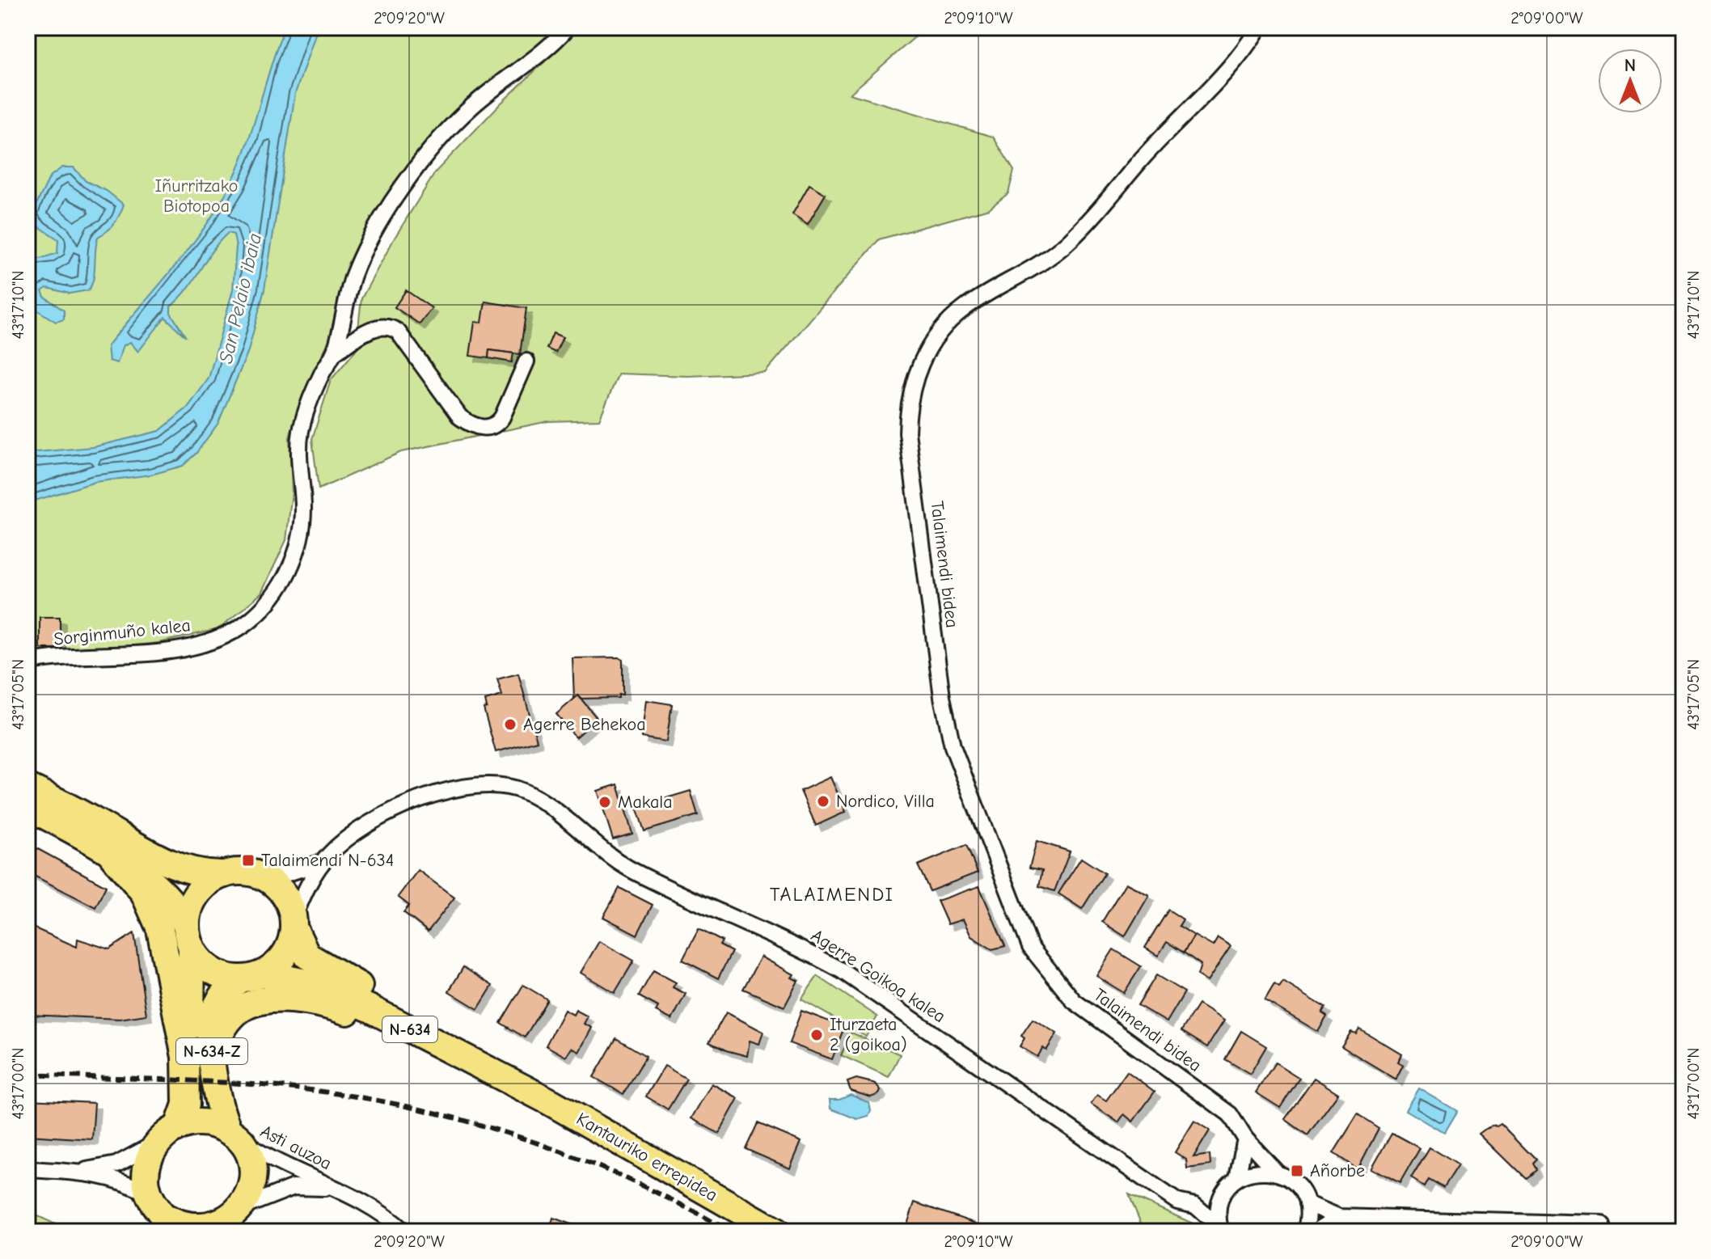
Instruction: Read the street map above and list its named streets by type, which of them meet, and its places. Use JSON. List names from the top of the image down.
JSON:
{
  "streets": {
    "highway": ["N-634", "N-634-Z", "Kantauriko errepidea"],
    "street": [
      "Talaimendi bidea",
      "Sorginmuño kalea",
      "Agerre Goikoa kalea",
      "Asti auzoa"
    ]
  },
  "crossings": [
    ["N-634", "N-634-Z"],
    ["N-634", "Kantauriko errepidea"],
    ["N-634-Z", "Asti auzoa"]
  ],
  "districts": ["TALAIMENDI"],
  "water": ["San Pelaio ibaia"],
  "parks": ["Iñurritzako Biotopoa"],
  "places": {
    "other": [
      "Agerre Behekoa",
      "Nordico, Villa",
      "Makala",
      "Iturzaeta 2 (goikoa)"
    ],
    "transit": ["Talaimendi N-634", "Añorbe"]
  },
  "north": "top",
  "coordinates": [
    "2°09'20\"W",
    "2°09'10\"W",
    "2°09'00\"W",
    "43°17'10\"N",
    "43°17'05\"N",
    "43°17'00\"N"
  ]
}
